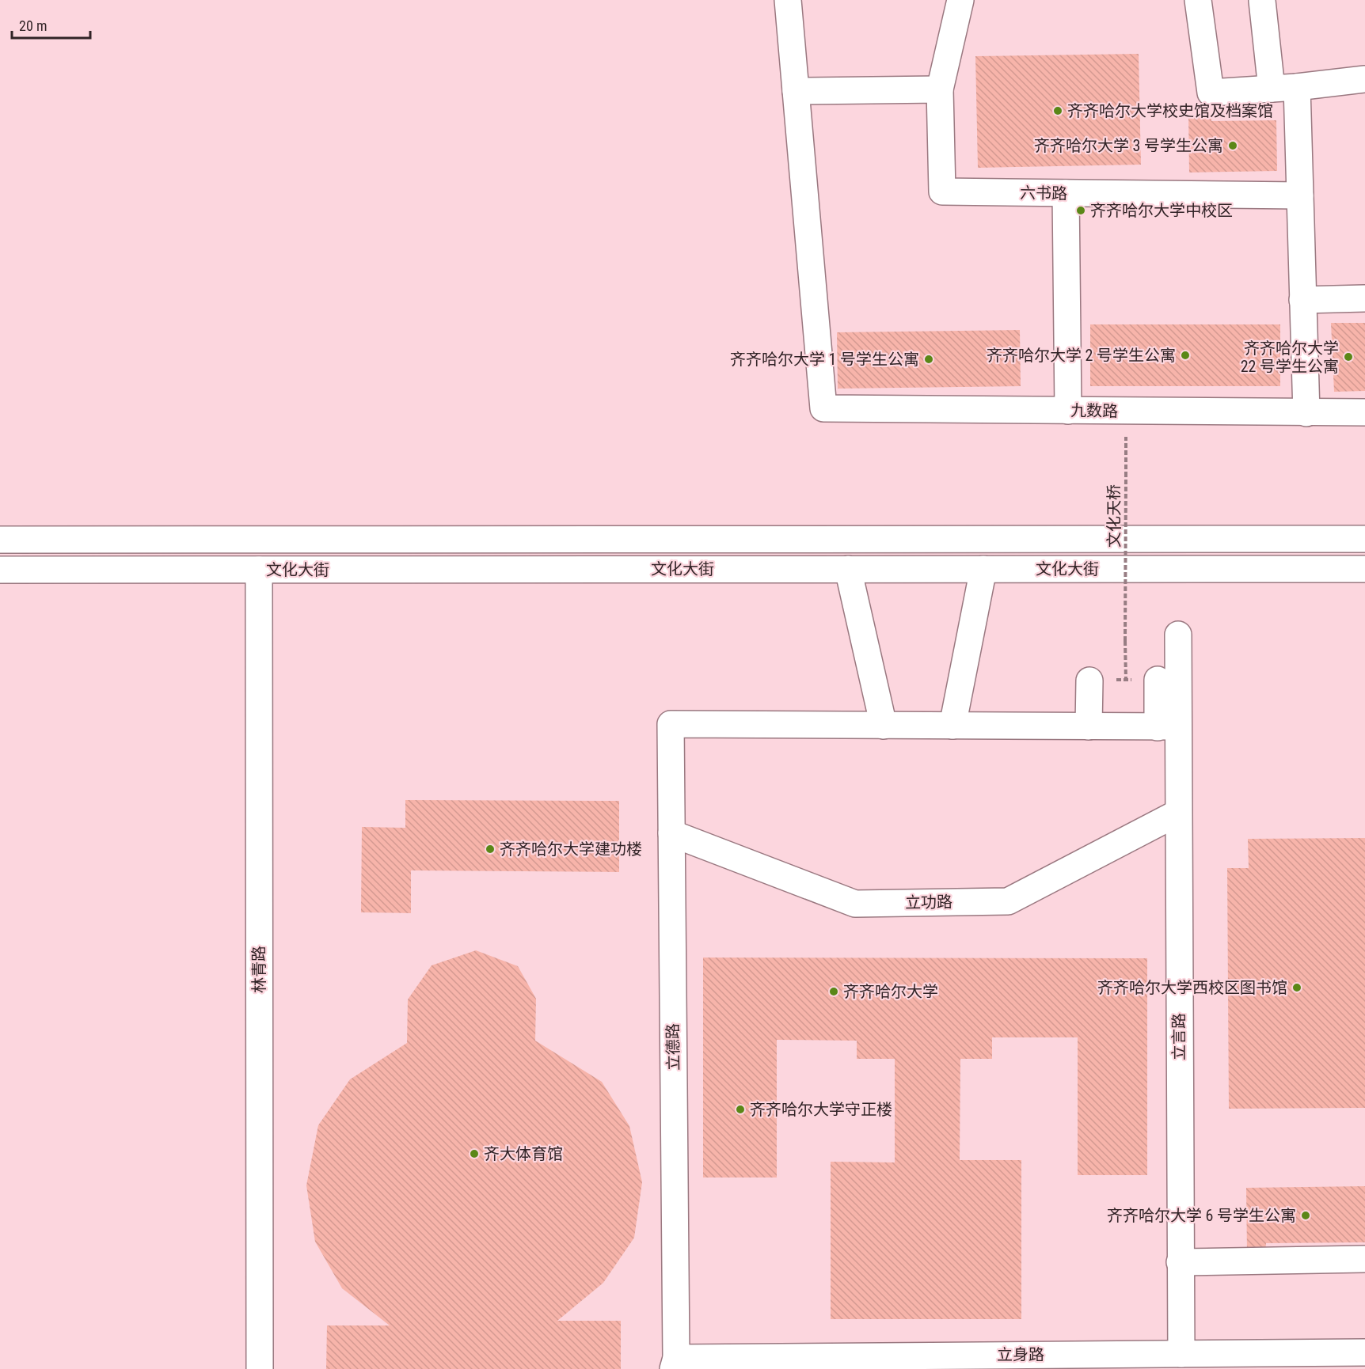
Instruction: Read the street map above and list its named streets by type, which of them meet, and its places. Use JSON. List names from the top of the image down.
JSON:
{
  "streets": {
    "street": [
      "六书路",
      "九数路",
      "文化大街",
      "立功路",
      "林青路",
      "立言路",
      "立德路",
      "立身路"
    ],
    "path": ["文化天桥"]
  },
  "crossings": [
    ["文化大街", "林青路"],
    ["立功路", "立言路"],
    ["立功路", "立德路"],
    ["立言路", "立身路"],
    ["立德路", "立身路"]
  ],
  "places": [
    "齐齐哈尔大学校史馆及档案馆",
    "齐齐哈尔大学 3 号学生公寓",
    "齐齐哈尔大学中校区",
    "齐齐哈尔大学 2 号学生公寓",
    "齐齐哈尔大学 22 号学生公寓",
    "齐齐哈尔大学 1 号学生公寓",
    "齐齐哈尔大学建功楼",
    "齐齐哈尔大学西校区图书馆",
    "齐齐哈尔大学",
    "齐齐哈尔大学守正楼",
    "齐大体育馆",
    "齐齐哈尔大学 6 号学生公寓"
  ],
  "scale_bar": "20 m"
}
